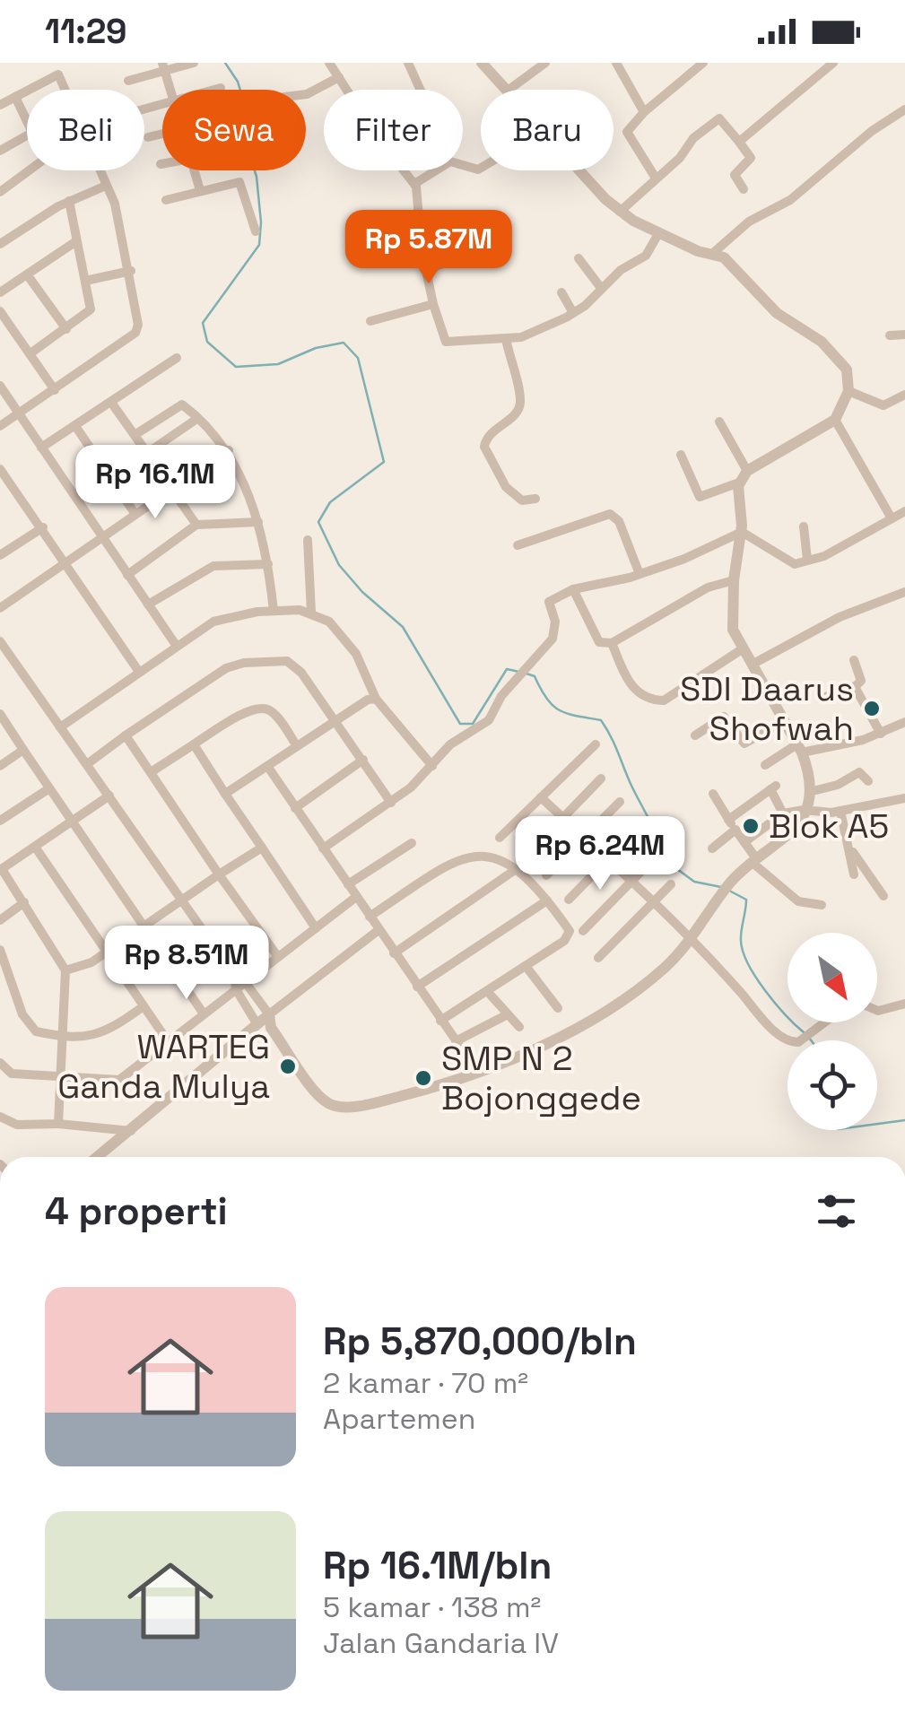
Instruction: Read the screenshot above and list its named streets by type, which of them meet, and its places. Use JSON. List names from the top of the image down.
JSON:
{
  "places": [
    "SDI Daarus Shofwah",
    "Blok A5",
    "WARTEG Ganda Mulya",
    "SMP N 2 Bojonggede"
  ],
  "north": "bottom right",
  "page": {
    "status": "11:29",
    "chip": [
      "Beli",
      "Sewa",
      "Filter",
      "Baru"
    ],
    "price": [
      "Rp 5.87M",
      "Rp 16.1M",
      "Rp 6.24M",
      "Rp 8.51M"
    ],
    "heading": "4 properti",
    "list": [
      {
        "name": "Rp 5,870,000/bln",
        "note": "2 kamar · 70 m² · Apartemen"
      },
      {
        "name": "Rp 16.1M/bln",
        "note": "5 kamar · 138 m² · Jalan Gandaria IV"
      }
    ]
  }
}
